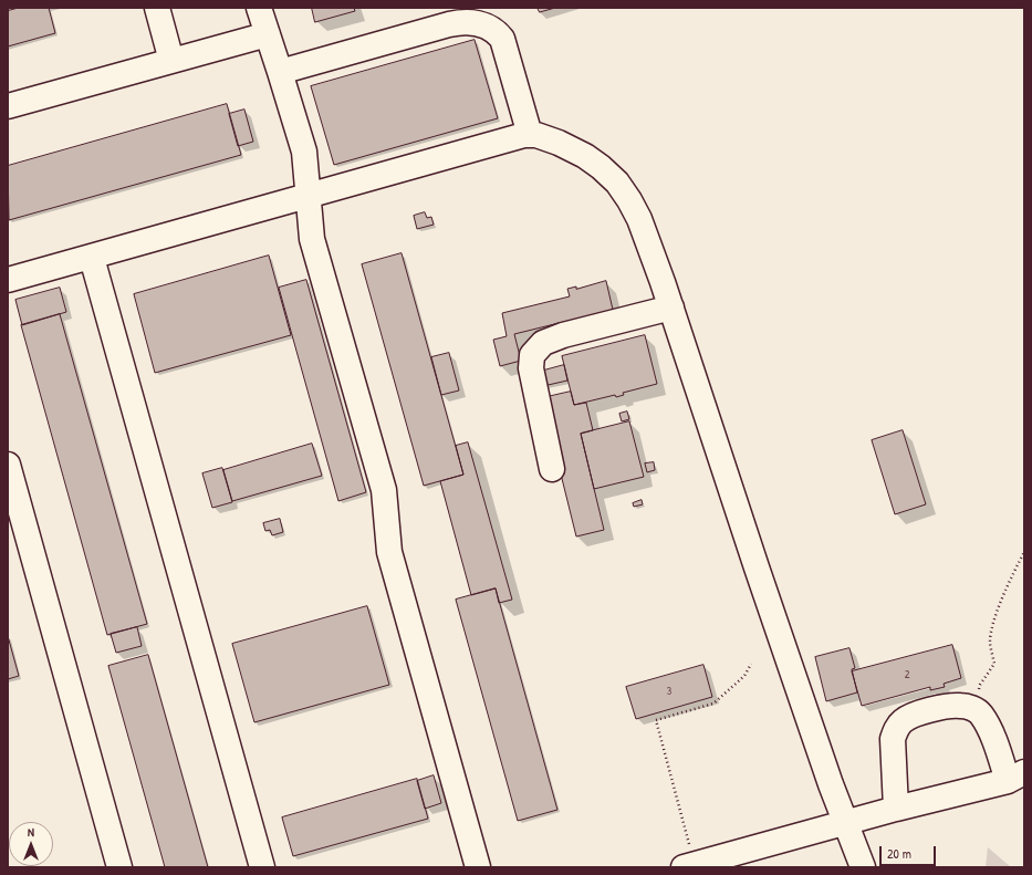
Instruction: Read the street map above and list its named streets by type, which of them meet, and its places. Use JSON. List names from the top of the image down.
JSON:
{
  "house_numbers": ["2", "3"],
  "scale_bar": "20 m",
  "north": "top"
}
